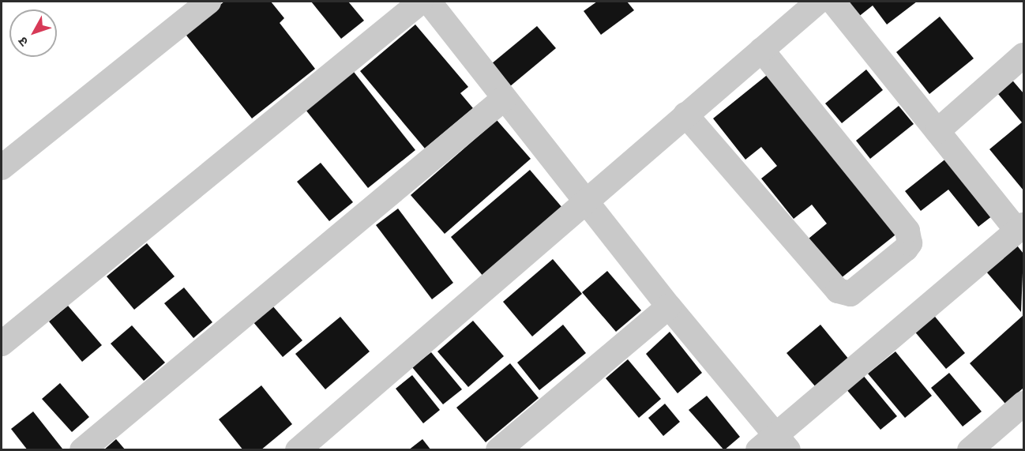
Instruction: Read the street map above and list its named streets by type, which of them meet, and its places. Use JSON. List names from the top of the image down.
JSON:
{
  "north": "bottom left"
}
